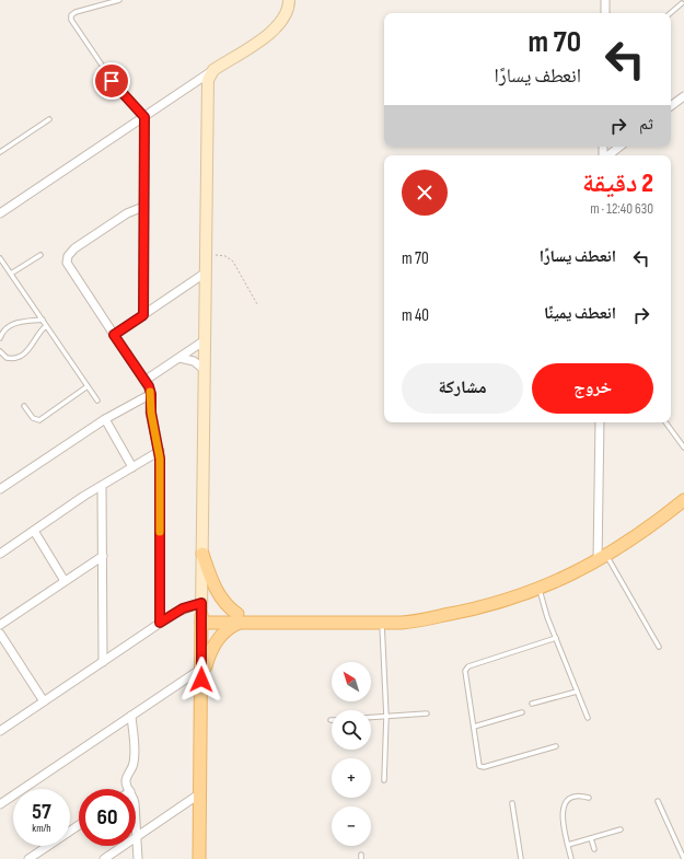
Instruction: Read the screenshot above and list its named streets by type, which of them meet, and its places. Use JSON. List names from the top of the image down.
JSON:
{
  "north": "top left",
  "page": {
    "turn": ["70 m", "انعطف يسارًا"],
    "then": "ثم",
    "heading": ["2 دقيقة", "630 m · 12:40"],
    "list": [
      {
        "name": "انعطف يسارًا",
        "value": "70 m"
      },
      {
        "name": "انعطف يمينًا",
        "value": "40 m"
      }
    ],
    "buttons": ["خروج", "مشاركة"],
    "map_buttons": ["+", "−"],
    "speed": "57 km/h",
    "limit": "60"
  }
}
